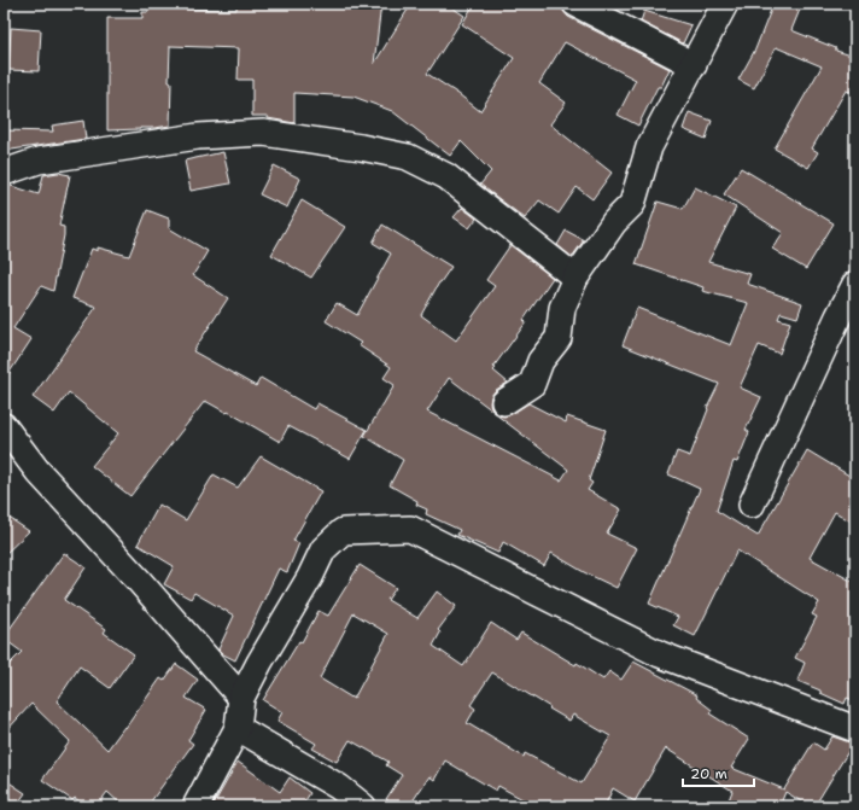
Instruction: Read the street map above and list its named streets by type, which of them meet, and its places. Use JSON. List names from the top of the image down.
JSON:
{
  "scale_bar": "20 m"
}
